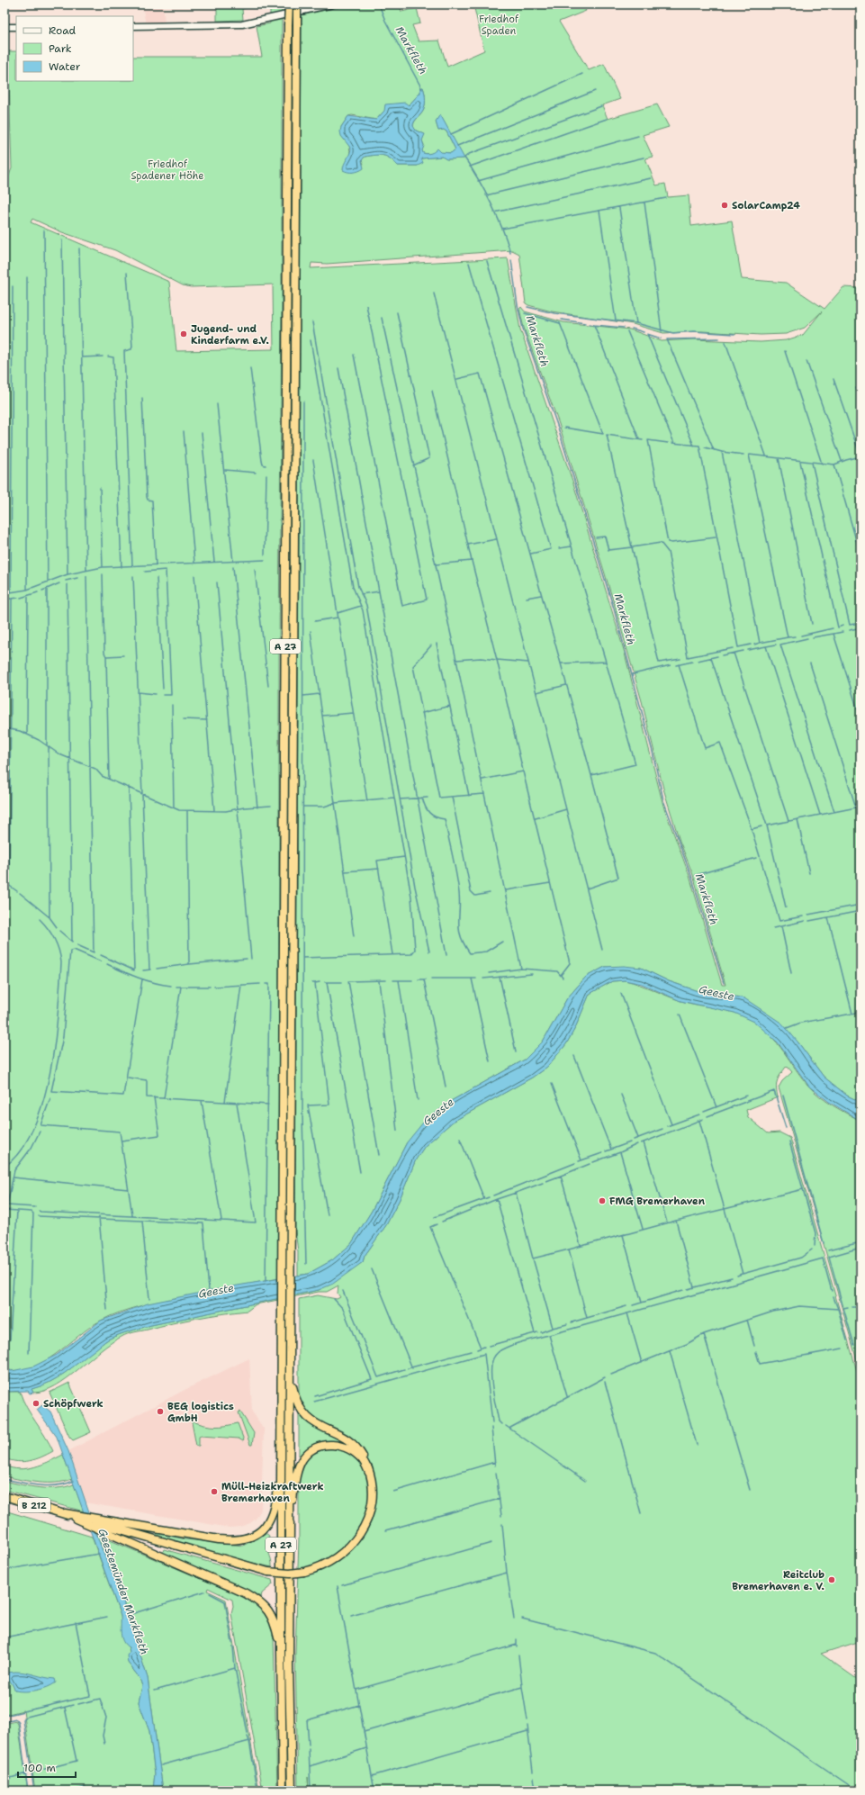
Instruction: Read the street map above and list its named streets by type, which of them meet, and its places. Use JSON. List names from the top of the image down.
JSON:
{
  "streets": {
    "highway": ["A 27", "B 212"]
  },
  "water": ["Markfleth", "Geeste", "Geestemünder Markfleth"],
  "parks": ["Friedhof Spaden", "Friedhof Spadener Höhe"],
  "places": [
    "SolarCamp24",
    "Jugend- und Kinderfarm e.V.",
    "FMG Bremerhaven",
    "Schöpfwerk",
    "BEG logistics GmbH",
    "Müll-Heizkraftwerk Bremerhaven",
    "Reitclub Bremerhaven e. V."
  ],
  "legend": ["Road", "Park", "Water"],
  "scale_bar": "100 m"
}
